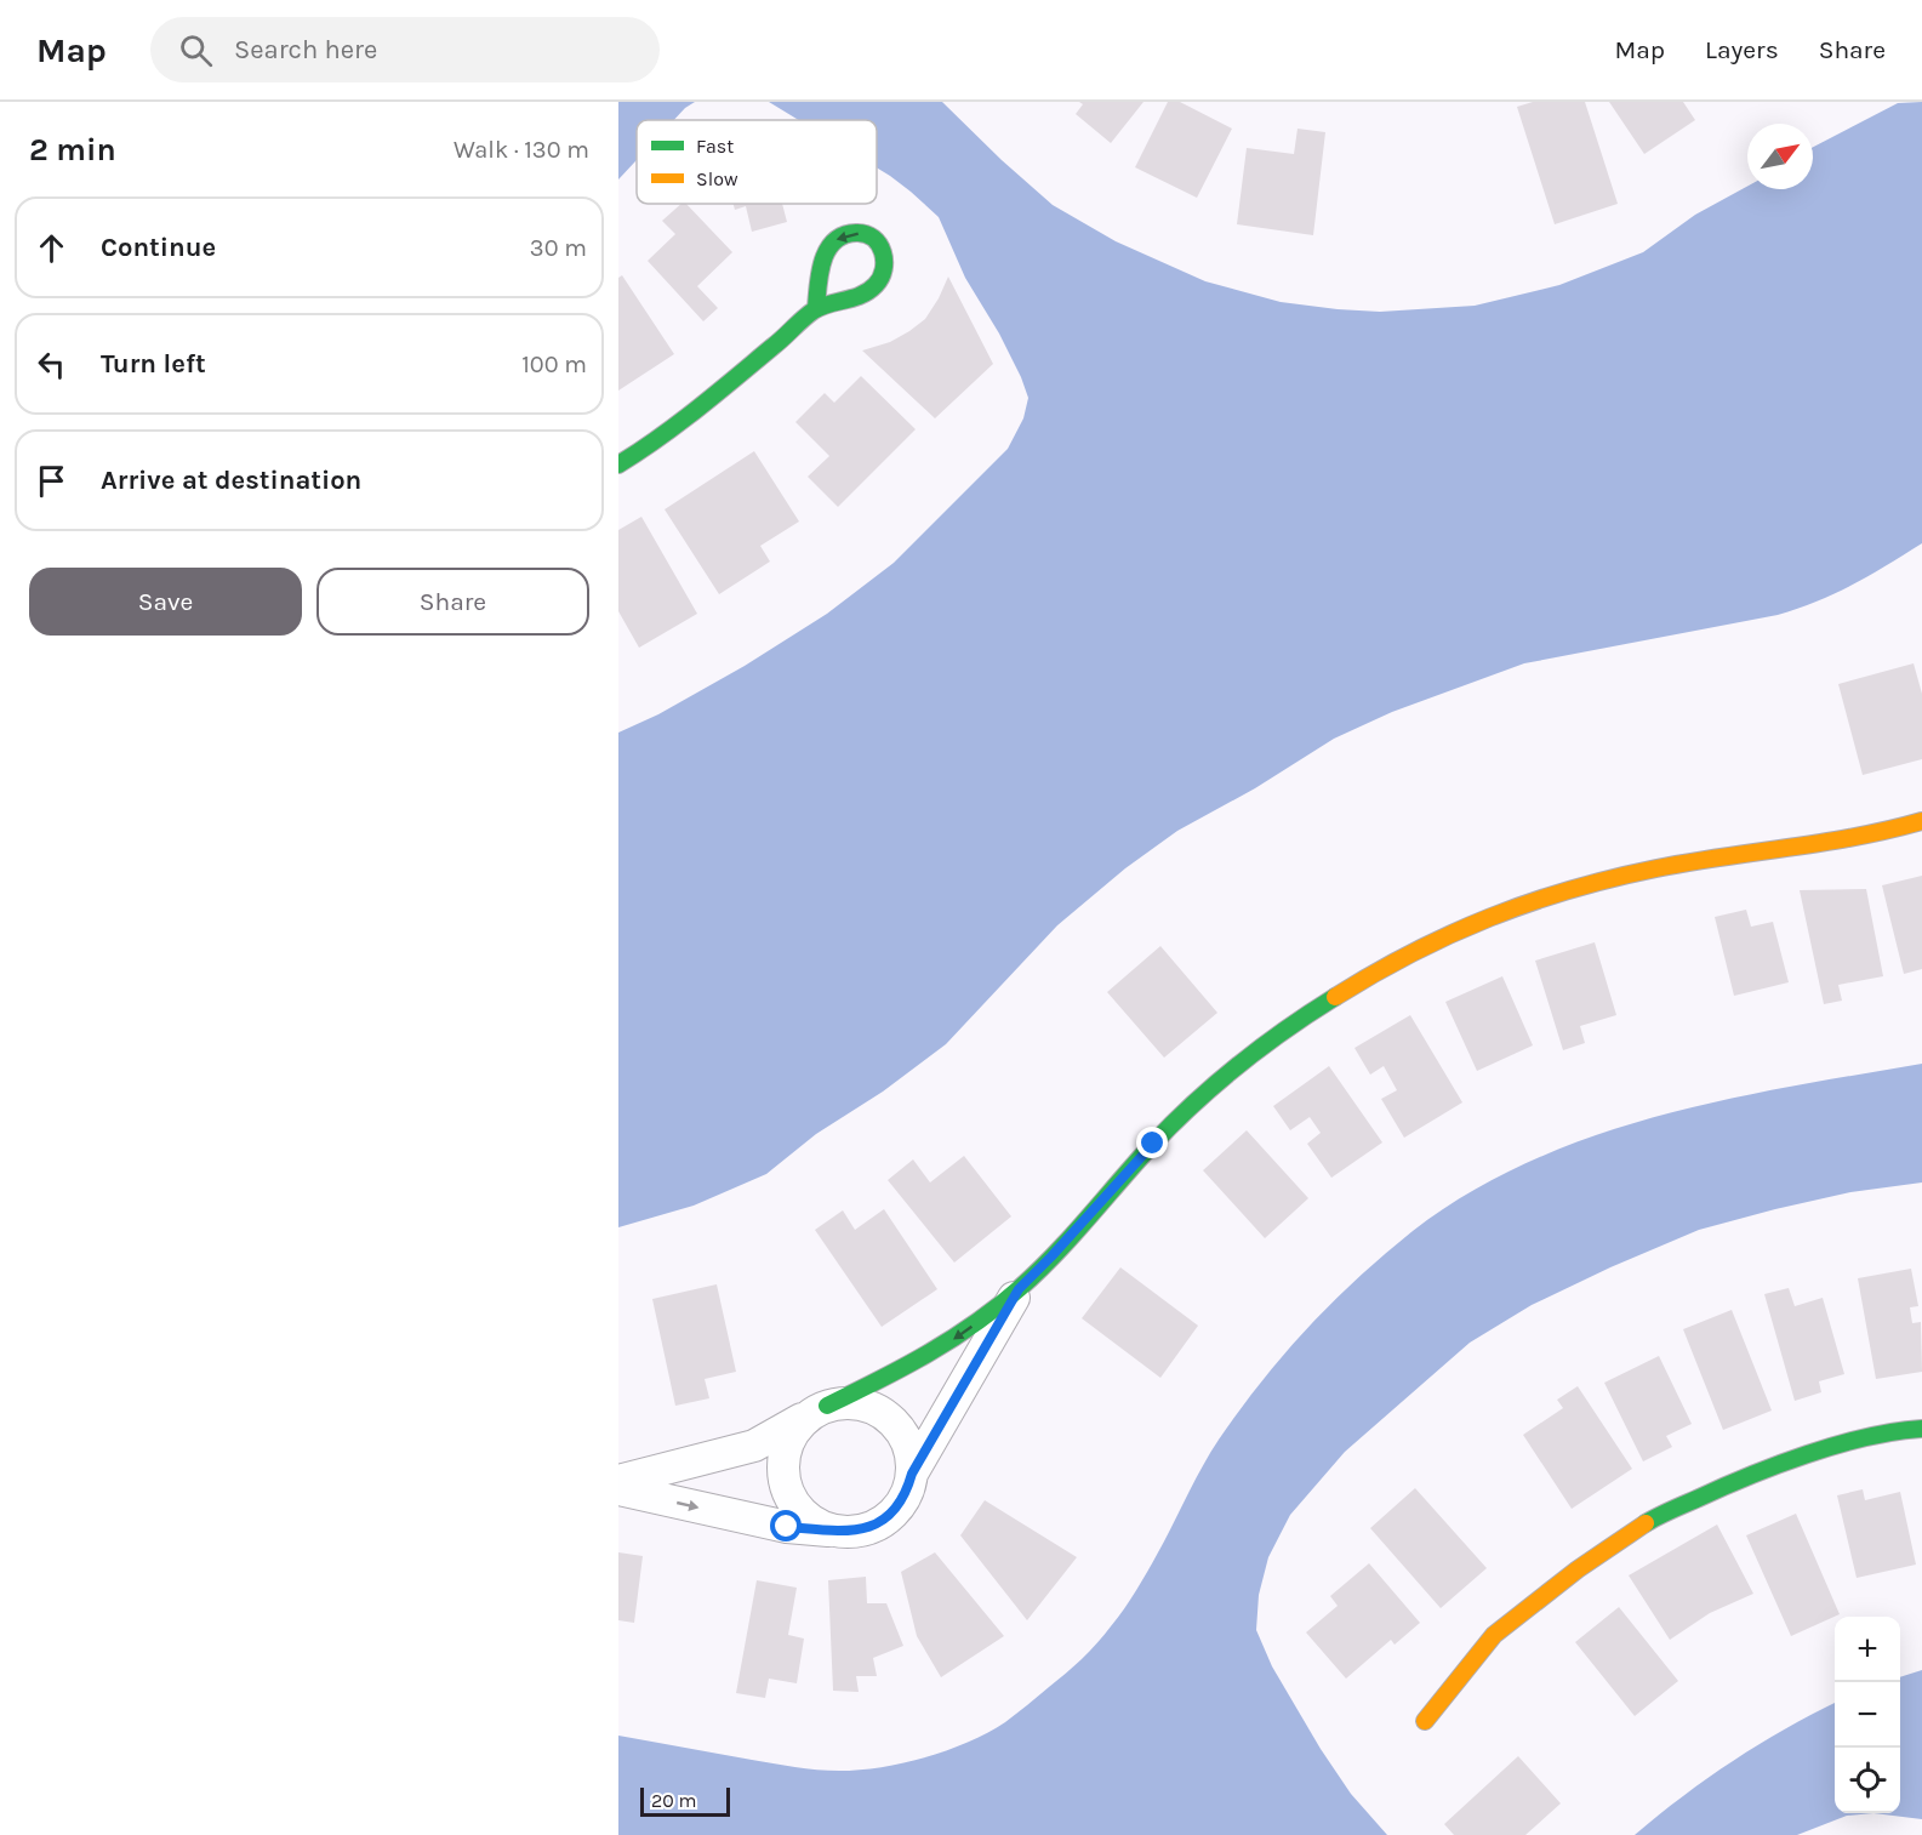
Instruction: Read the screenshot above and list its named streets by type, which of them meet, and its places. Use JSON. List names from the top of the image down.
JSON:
{
  "legend": ["Fast", "Slow"],
  "scale_bar": "20 m",
  "north": "top right",
  "page": {
    "header": "Map",
    "search": "Search here",
    "nav": ["Map", "Layers", "Share"],
    "heading": ["2 min", "Walk · 130 m"],
    "list": [
      ["Continue", "30 m"],
      ["Turn left", "100 m"],
      "Arrive at destination"
    ],
    "buttons": ["Save", "Share"],
    "map_buttons": ["+", "−"],
    "scale": "20 m"
  }
}
